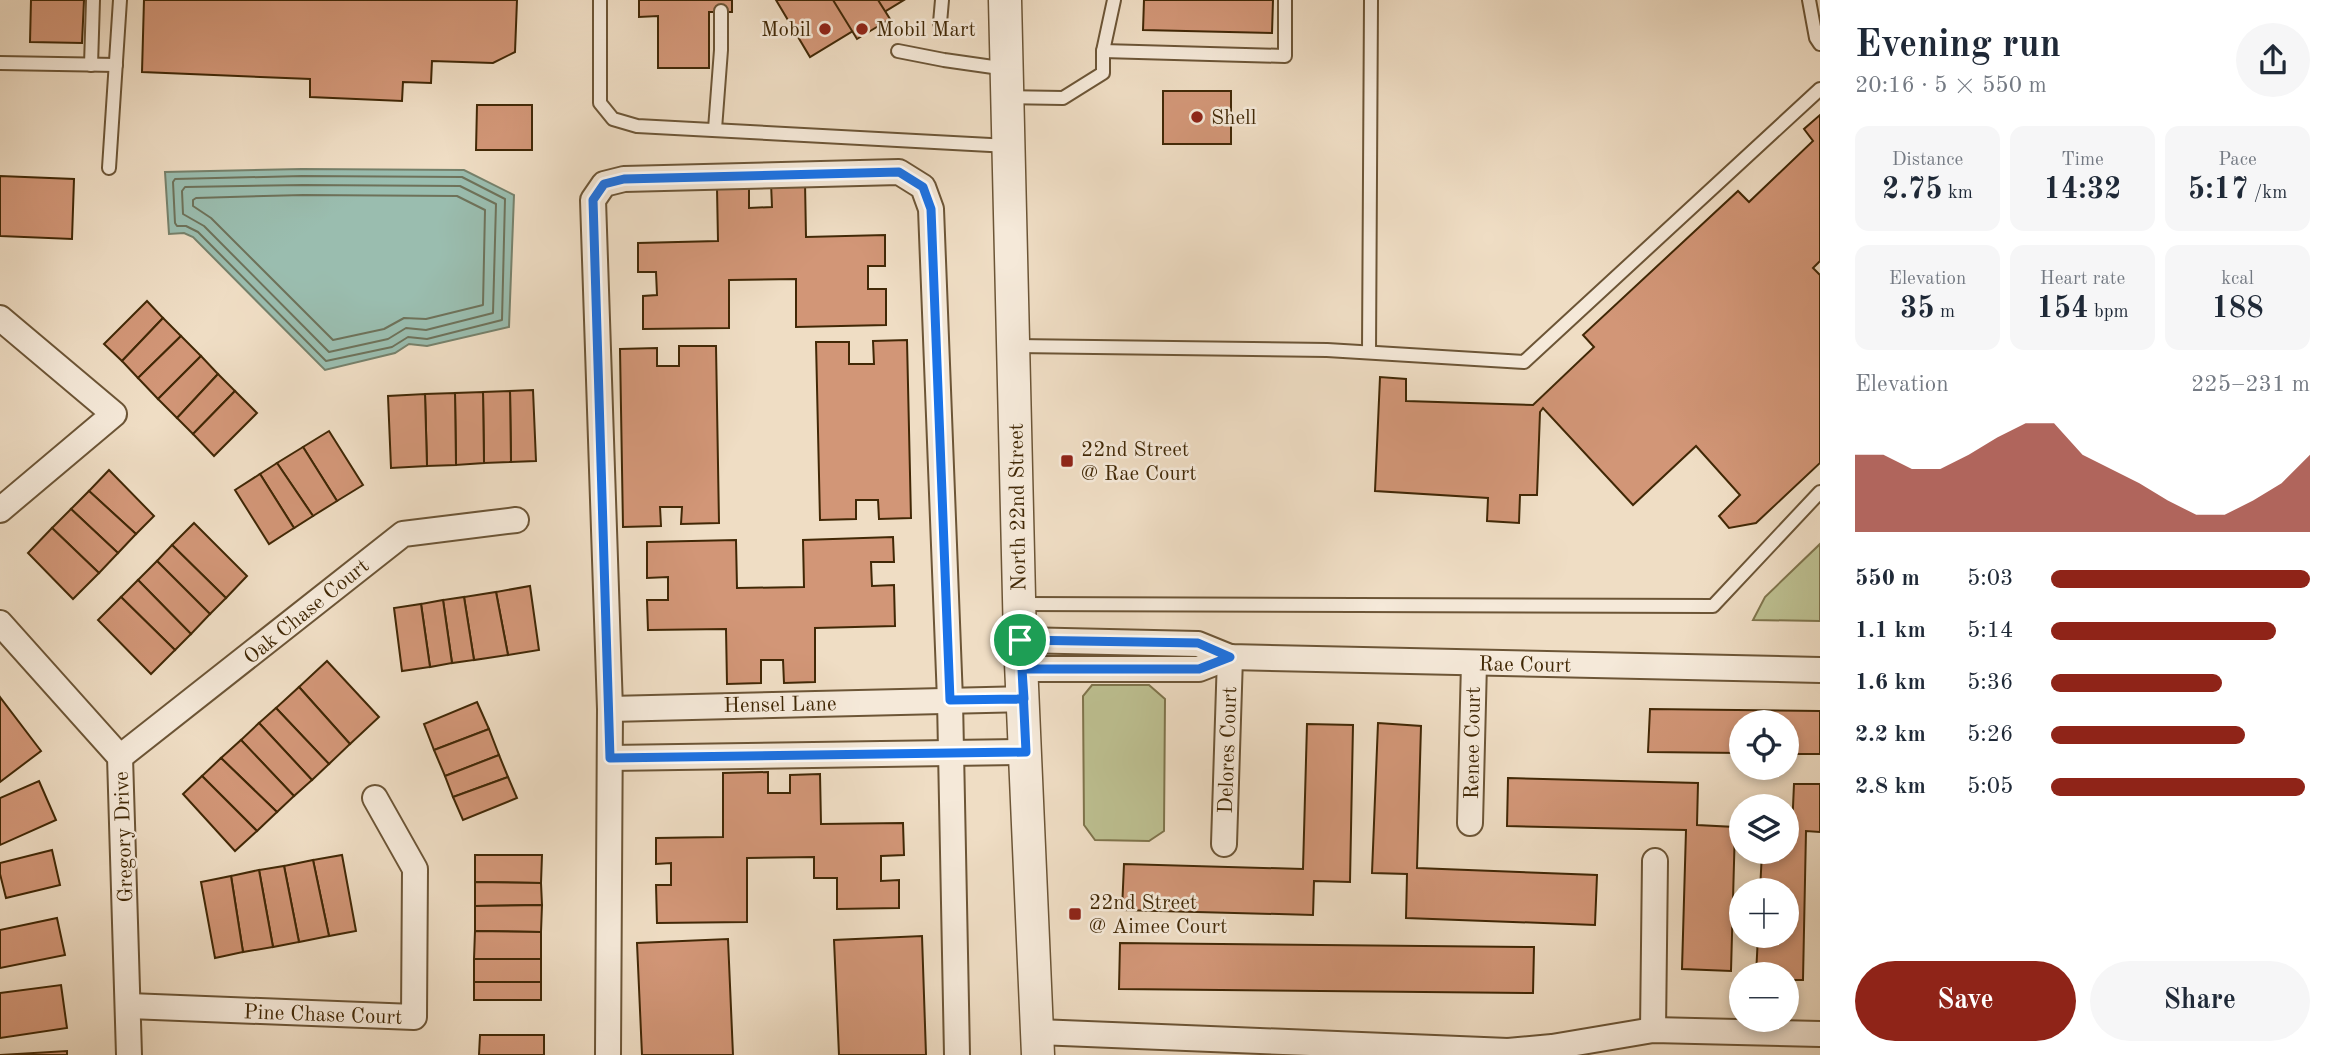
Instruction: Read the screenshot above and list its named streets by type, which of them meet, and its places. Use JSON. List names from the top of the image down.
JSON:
{
  "streets": {
    "street": [
      "North 22nd Street",
      "Oak Chase Court",
      "Rae Court",
      "Hensel Lane",
      "Renee Court",
      "Delores Court",
      "Gregory Drive",
      "Pine Chase Court"
    ]
  },
  "crossings": [
    ["North 22nd Street", "Rae Court"],
    ["Oak Chase Court", "Gregory Drive"],
    ["Rae Court", "Hensel Lane"],
    ["Rae Court", "Renee Court"],
    ["Rae Court", "Delores Court"],
    ["Gregory Drive", "Pine Chase Court"]
  ],
  "places": {
    "other": ["Mobil", "Mobil Mart", "Shell"],
    "transit": ["22nd Street @ Rae Court", "22nd Street @ Aimee Court"]
  },
  "page": {
    "heading": ["Evening run", "20:16 · 5 × 550 m"],
    "stats": [
      ["Distance", "2.75 km"],
      ["Time", "14:32"],
      ["Pace", "5:17 /km"],
      ["Elevation", "35 m"],
      ["Heart rate", "154 bpm"],
      ["kcal", "188"]
    ],
    "chart": ["Elevation", "225–231 m"],
    "list": [
      {
        "name": "550 m",
        "note": "5:03"
      },
      {
        "name": "1.1 km",
        "note": "5:14"
      },
      {
        "name": "1.6 km",
        "note": "5:36"
      },
      {
        "name": "2.2 km",
        "note": "5:26"
      },
      {
        "name": "2.8 km",
        "note": "5:05"
      }
    ],
    "map_buttons": ["+", "−"],
    "buttons": ["Save", "Share"]
  }
}
